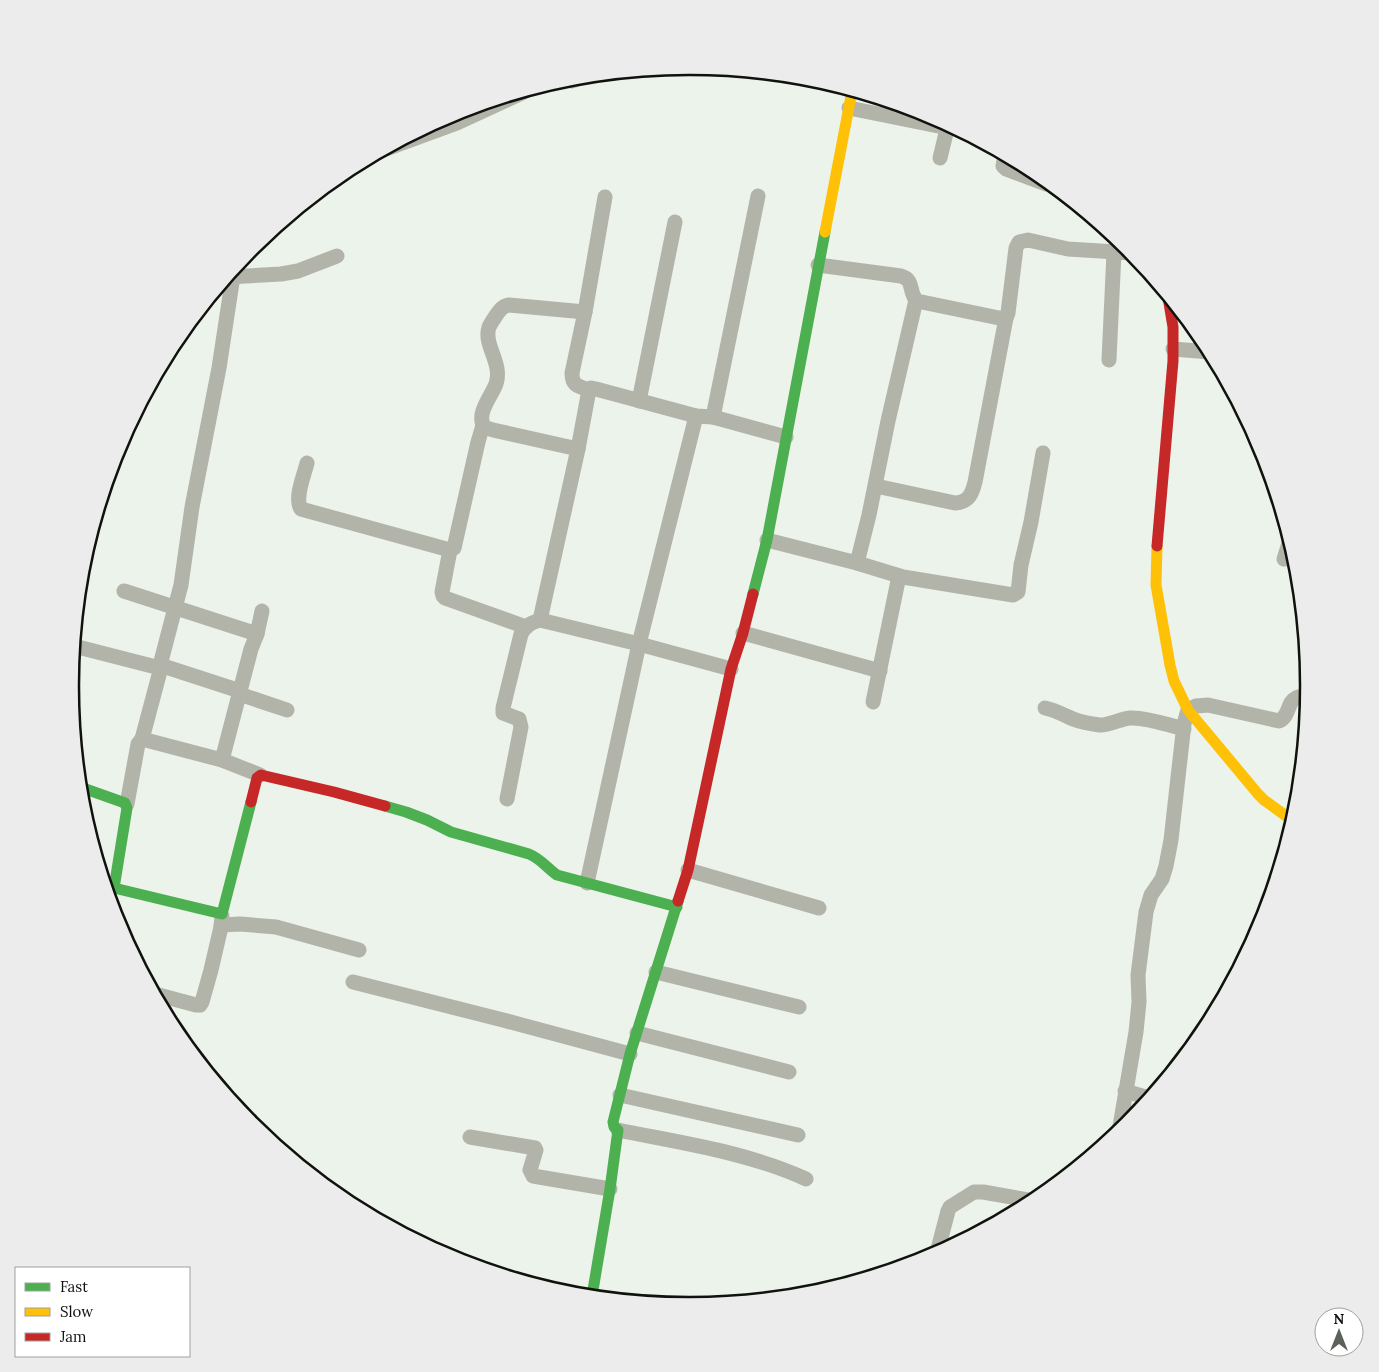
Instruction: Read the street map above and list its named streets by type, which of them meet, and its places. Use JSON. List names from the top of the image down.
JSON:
{
  "legend": ["Fast", "Slow", "Jam"],
  "north": "top"
}
